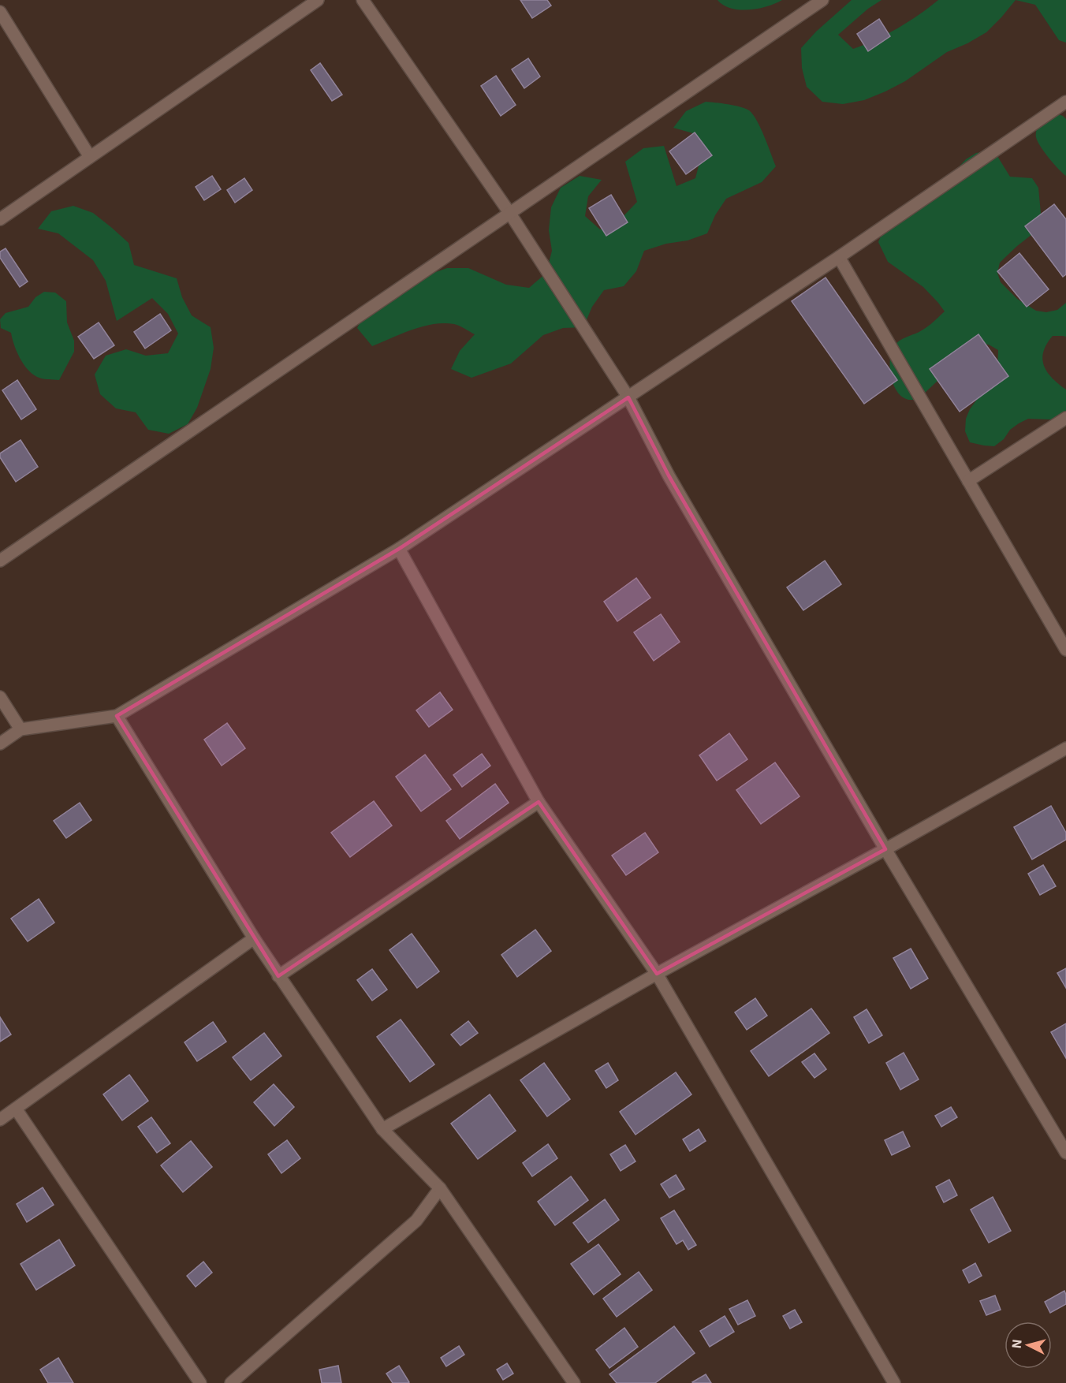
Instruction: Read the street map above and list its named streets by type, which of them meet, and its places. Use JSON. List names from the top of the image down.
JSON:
{
  "north": "left"
}
